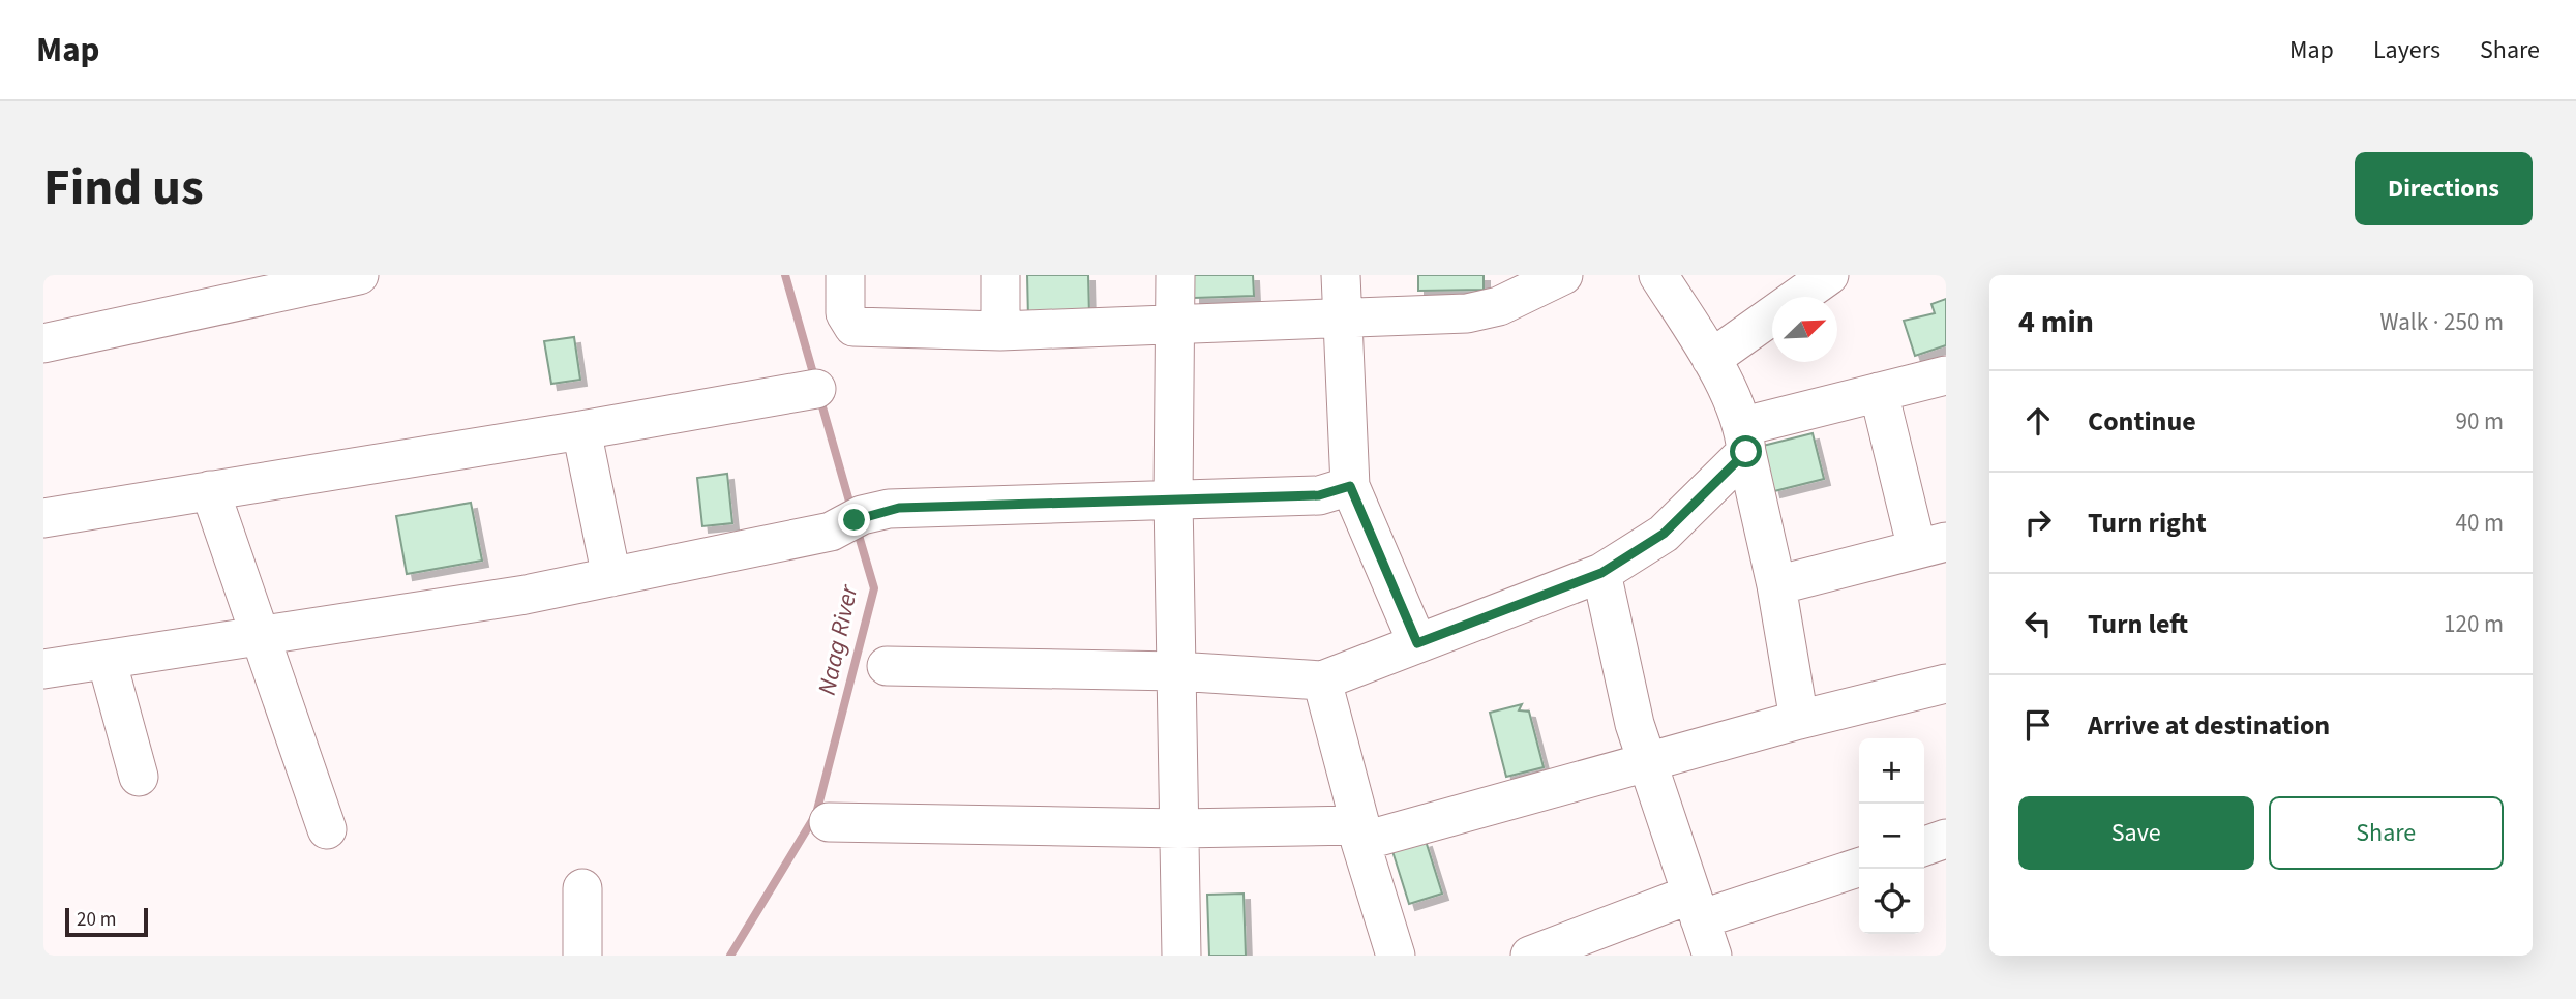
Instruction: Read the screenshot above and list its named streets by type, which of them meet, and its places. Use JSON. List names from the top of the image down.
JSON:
{
  "water": ["Naag River"],
  "scale_bar": "20 m",
  "north": "top right",
  "page": {
    "header": "Map",
    "nav": ["Map", "Layers", "Share"],
    "title": "Find us",
    "buttons": [
      "Directions",
      ["Save", "Share"]
    ],
    "heading": ["4 min", "Walk · 250 m"],
    "list": [
      ["Continue", "90 m"],
      ["Turn right", "40 m"],
      ["Turn left", "120 m"],
      "Arrive at destination"
    ],
    "map_buttons": ["+", "−"],
    "scale": "20 m"
  }
}
